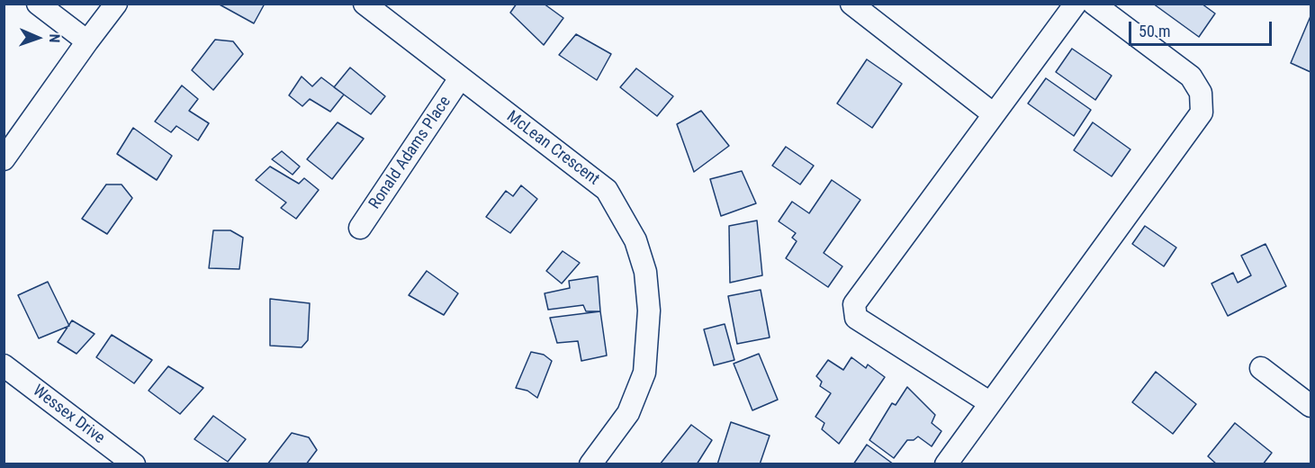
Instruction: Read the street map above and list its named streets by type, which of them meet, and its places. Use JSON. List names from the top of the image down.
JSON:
{
  "streets": {
    "street": ["McLean Crescent", "Ronald Adams Place", "Wessex Drive"]
  },
  "crossings": [
    ["McLean Crescent", "Ronald Adams Place"]
  ],
  "scale_bar": "50 m",
  "north": "right"
}
